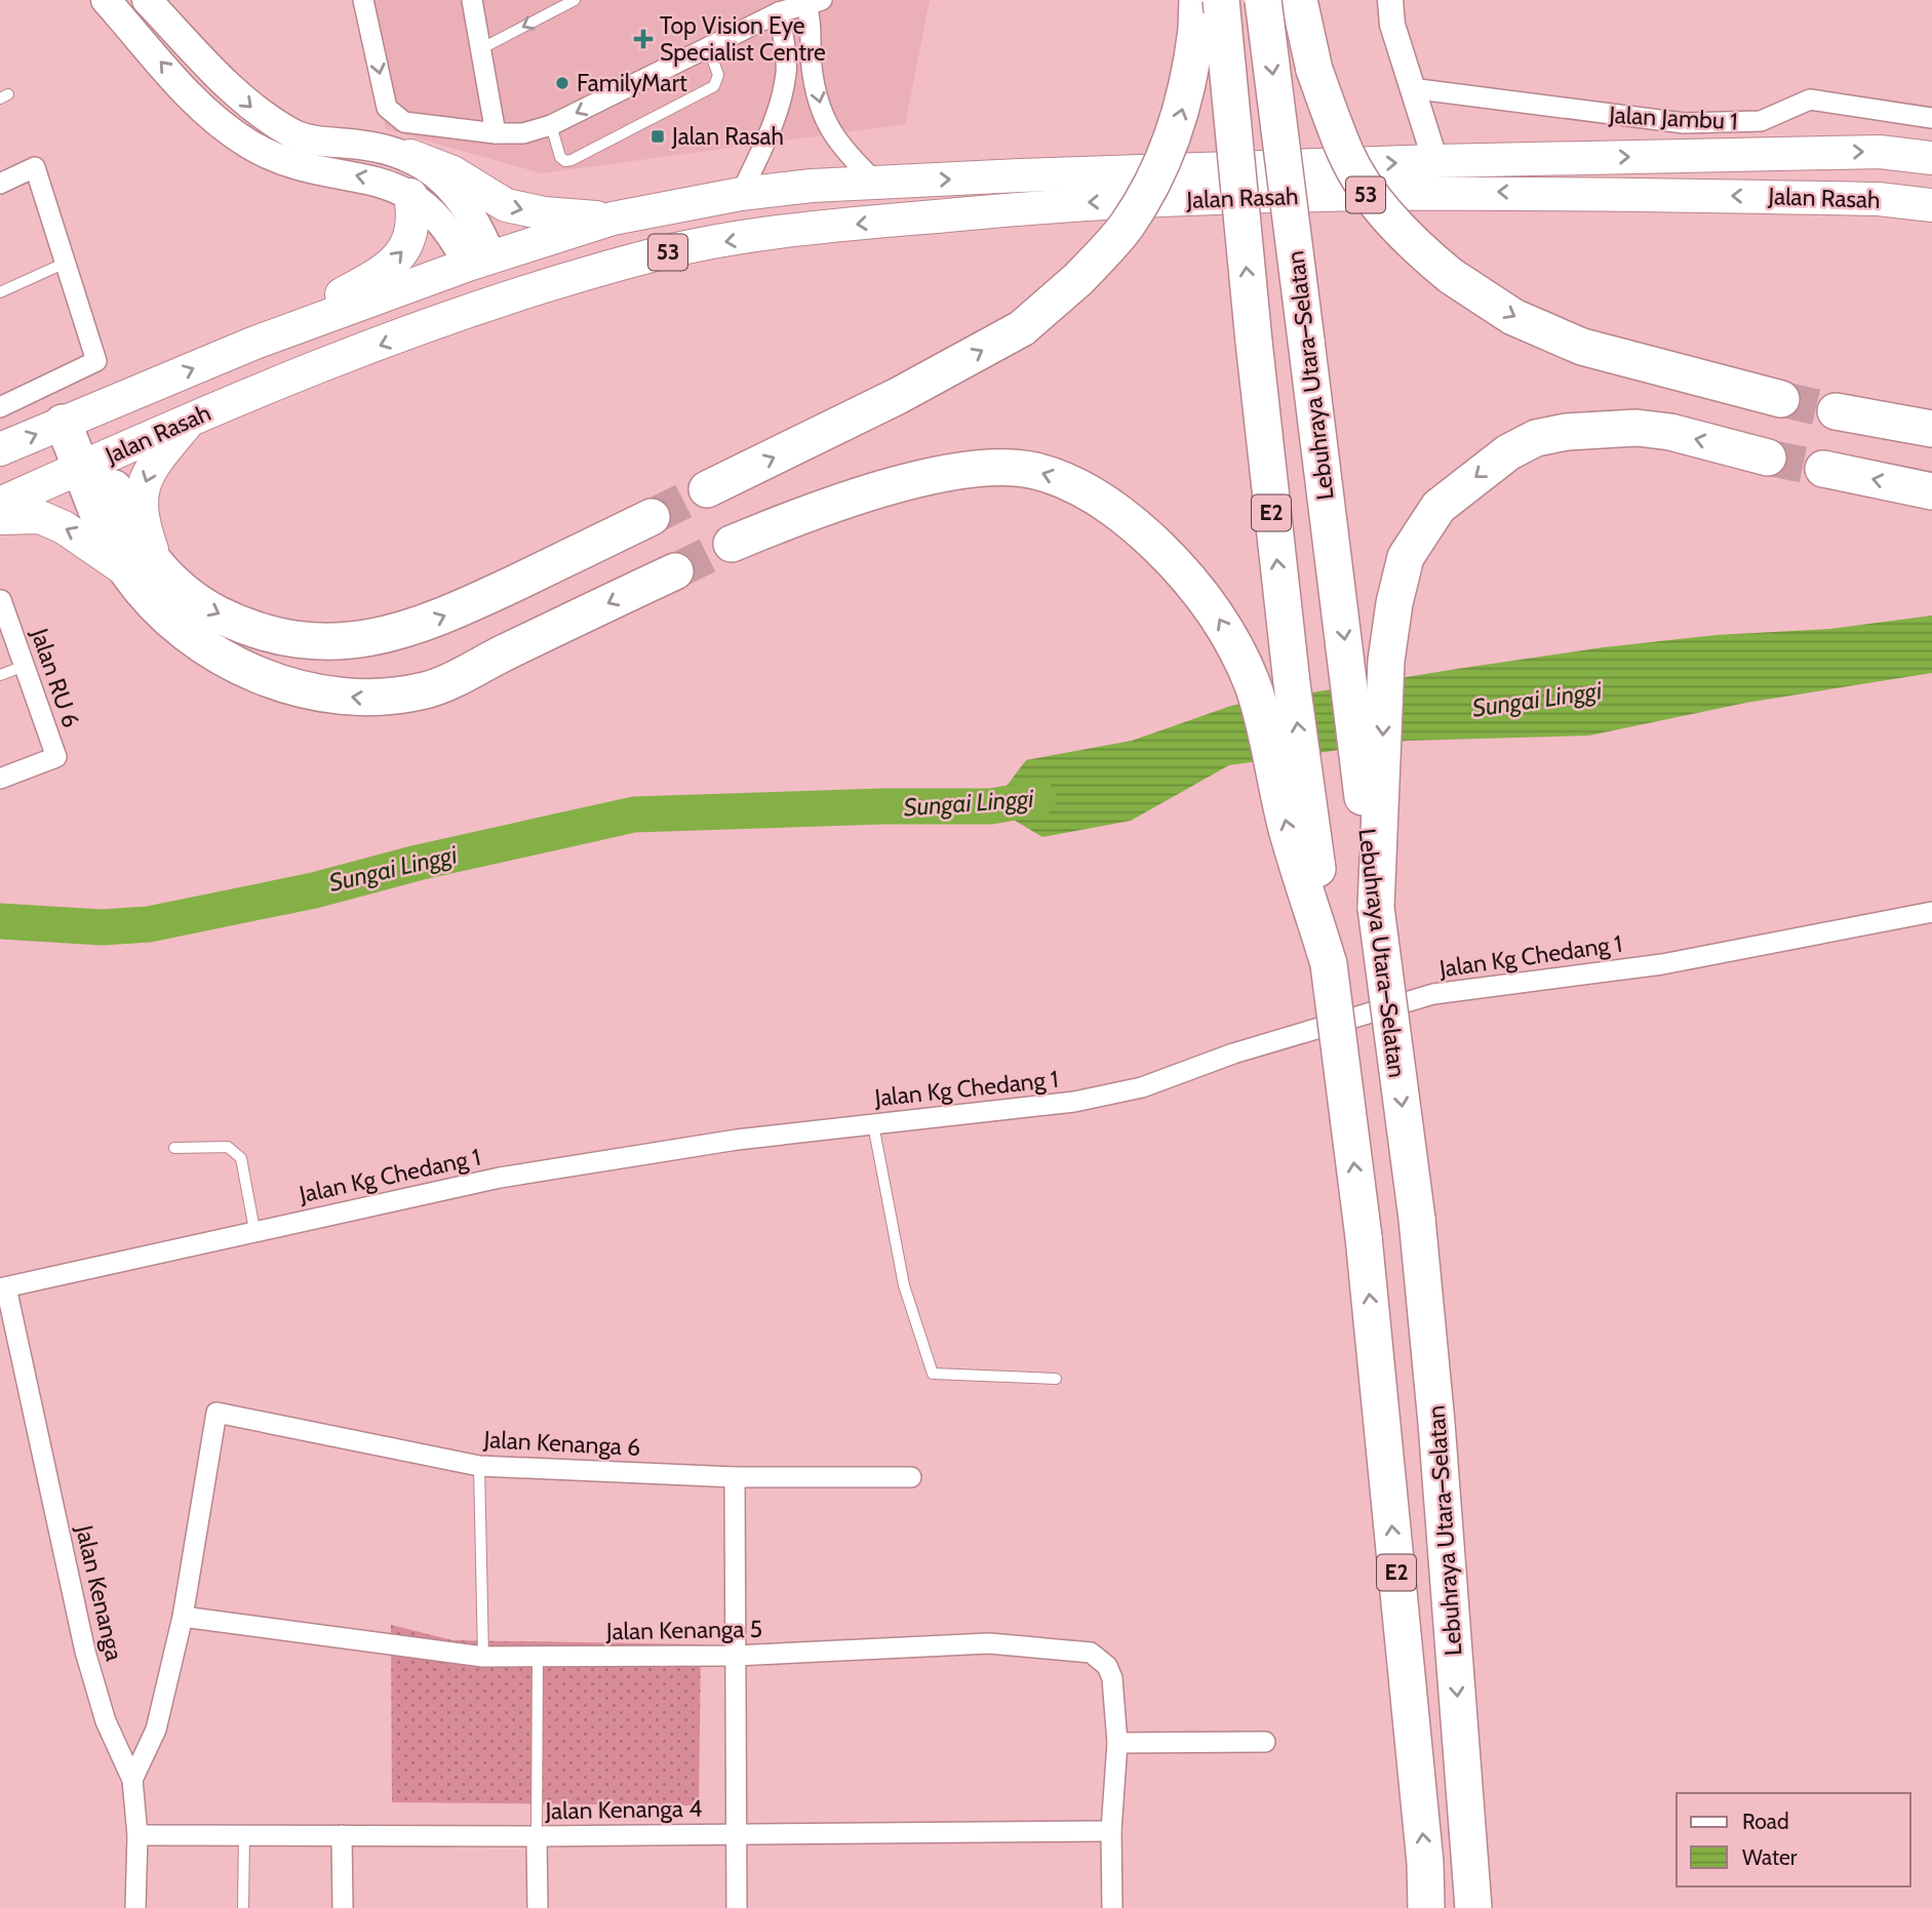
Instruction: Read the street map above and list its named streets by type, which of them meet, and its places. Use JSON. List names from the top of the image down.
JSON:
{
  "streets": {
    "highway": [
      "53",
      "Jalan Rasah",
      "Lebuhraya Utara–Selatan",
      "E2"
    ],
    "street": [
      "Jalan Jambu 1",
      "Jalan RU 6",
      "Jalan Kg Chedang 1",
      "Jalan Kenanga 6",
      "Jalan Kenanga",
      "Jalan Kenanga 5",
      "Jalan Kenanga 4"
    ]
  },
  "crossings": [
    ["Jalan Kg Chedang 1", "Jalan Kenanga"],
    ["Jalan Kenanga 6", "Jalan Kenanga 5"],
    ["Jalan Kenanga", "Jalan Kenanga 4"],
    ["Jalan Kenanga 5", "Jalan Kenanga 4"]
  ],
  "water": ["Sungai Linggi"],
  "places": {
    "health": ["Top Vision Eye Specialist Centre"],
    "other": ["FamilyMart"],
    "transit": ["Jalan Rasah"]
  },
  "legend": ["Road", "Water"]
}
